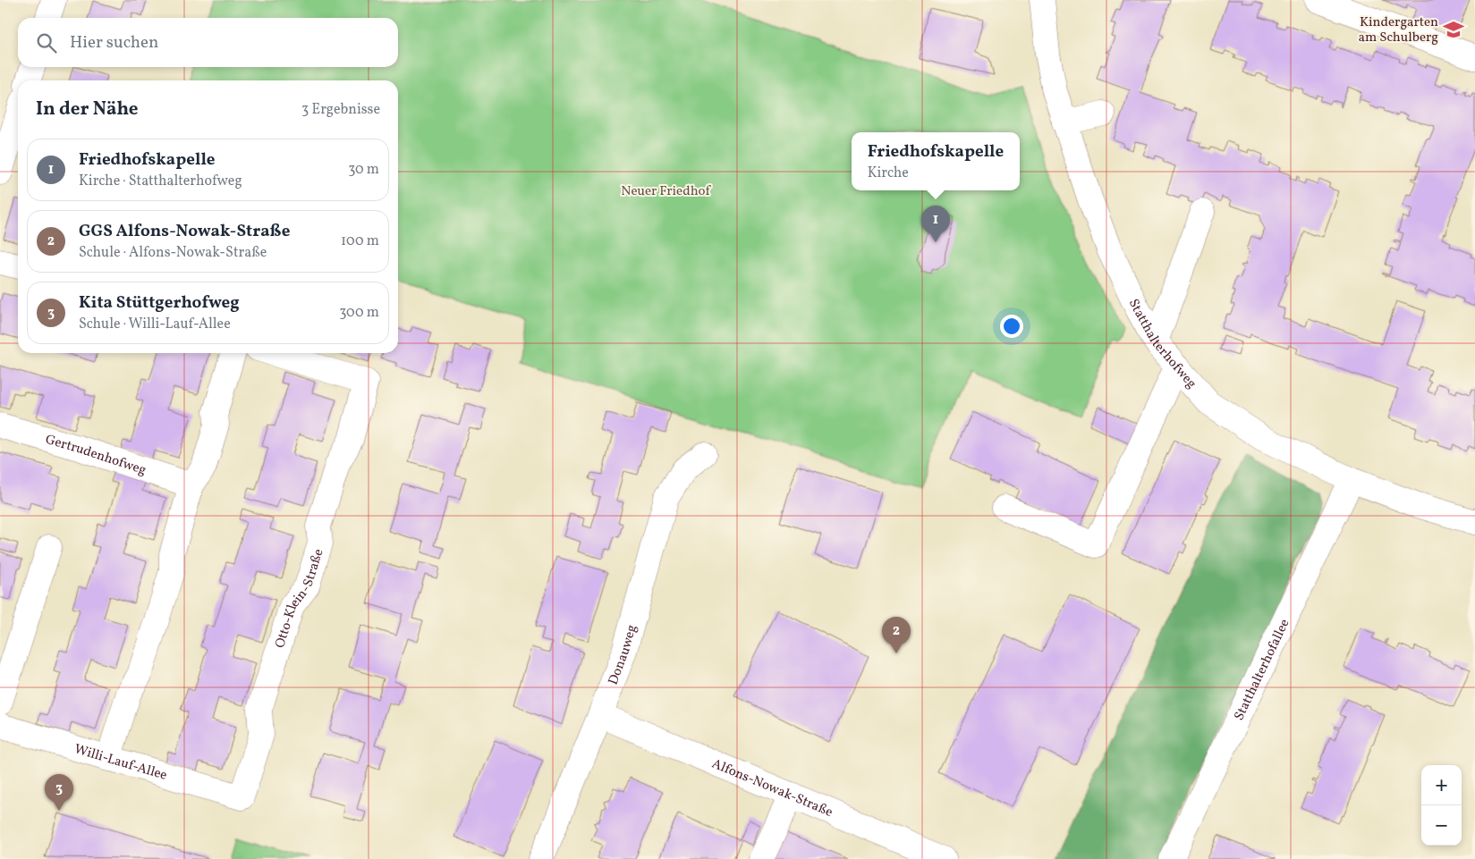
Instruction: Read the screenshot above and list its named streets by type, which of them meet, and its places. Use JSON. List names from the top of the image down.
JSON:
{
  "streets": {
    "street": [
      "Statthalterhofweg",
      "Gertrudenhofweg",
      "Otto-Klein-Straße",
      "Donauweg",
      "Statthalterhofallee",
      "Willi-Lauf-Allee",
      "Alfons-Nowak-Straße"
    ]
  },
  "crossings": [
    ["Statthalterhofweg", "Statthalterhofallee"],
    ["Otto-Klein-Straße", "Willi-Lauf-Allee"],
    ["Donauweg", "Alfons-Nowak-Straße"]
  ],
  "parks": ["Neuer Friedhof"],
  "places": {
    "school or university": ["Kindergarten am Schulberg"]
  },
  "page": {
    "search": "Hier suchen",
    "heading": ["In der Nähe", "3 Ergebnisse"],
    "popup": ["Friedhofskapelle", "Kirche"],
    "list": [
      {
        "mark": "1",
        "name": "Friedhofskapelle",
        "note": "Kirche · Statthalterhofweg",
        "value": "30 m"
      },
      {
        "mark": "2",
        "name": "GGS Alfons-Nowak-Straße",
        "note": "Schule · Alfons-Nowak-Straße",
        "value": "100 m"
      },
      {
        "mark": "3",
        "name": "Kita Stüttgerhofweg",
        "note": "Schule · Willi-Lauf-Allee",
        "value": "300 m"
      }
    ],
    "pins": ["1", "2", "3"],
    "map_buttons": ["+", "−"]
  }
}
